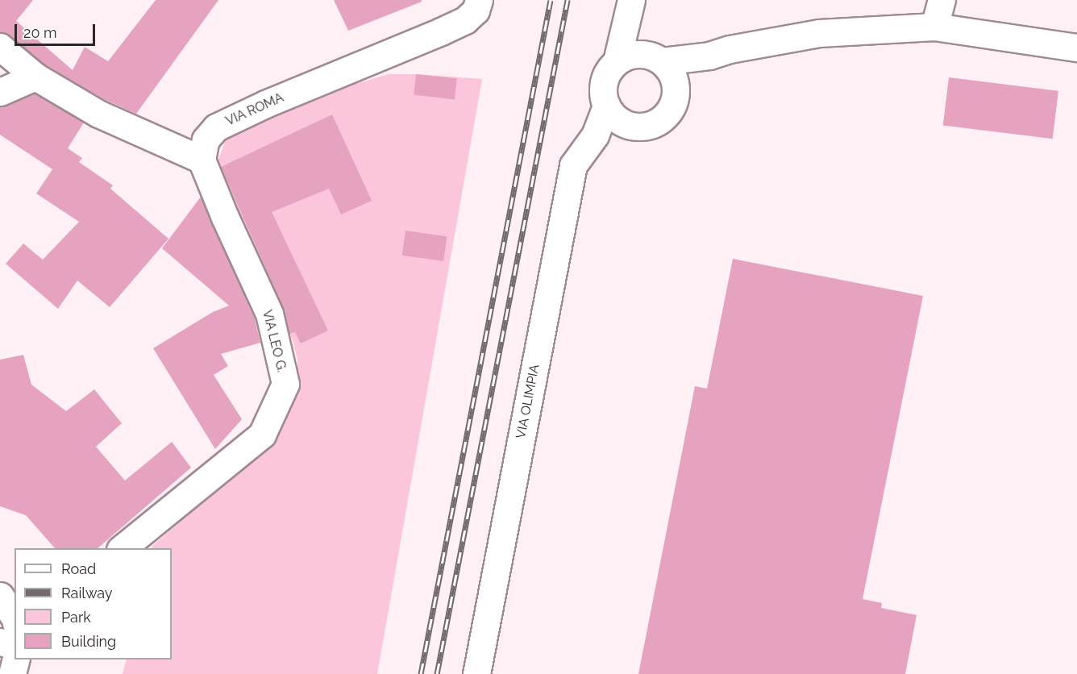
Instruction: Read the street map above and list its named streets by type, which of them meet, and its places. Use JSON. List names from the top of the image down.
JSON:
{
  "streets": {
    "street": ["VIA ROMA", "VIA LEO G.", "VIA OLIMPIA"]
  },
  "crossings": [
    ["VIA ROMA", "VIA LEO G."]
  ],
  "legend": [
    "Road",
    "Railway",
    "Park",
    "Building"
  ],
  "scale_bar": "20 m"
}
